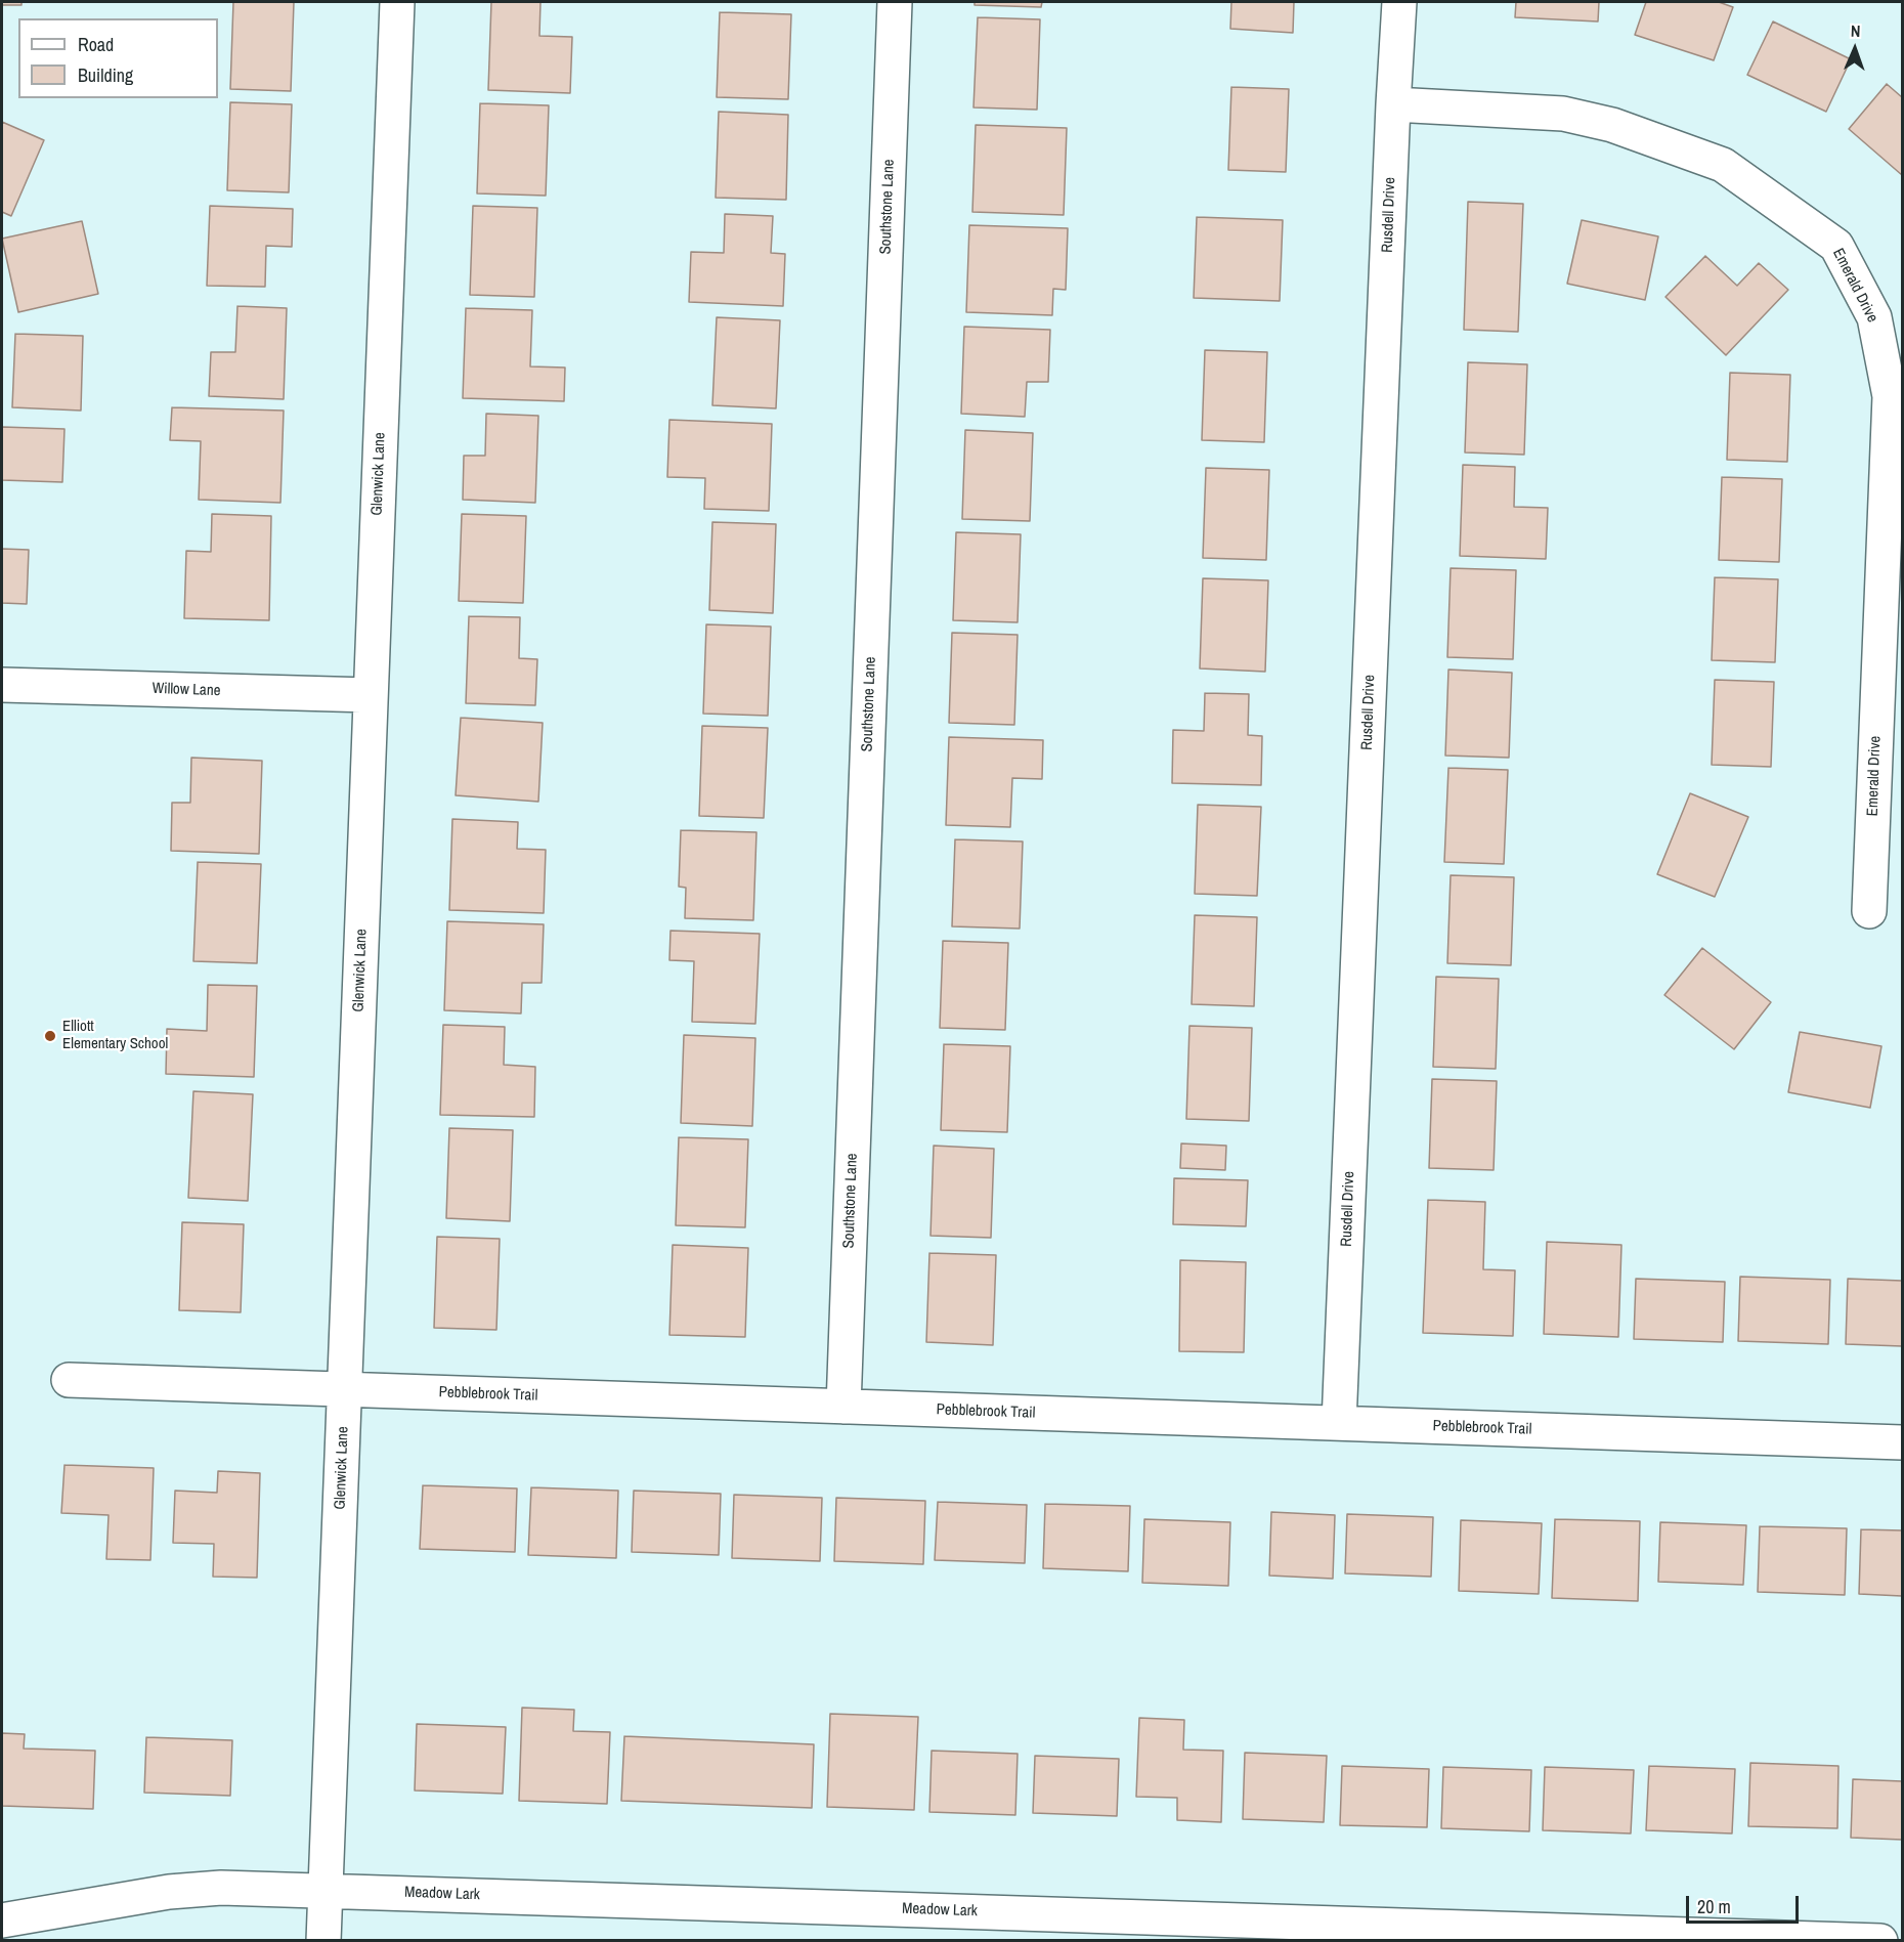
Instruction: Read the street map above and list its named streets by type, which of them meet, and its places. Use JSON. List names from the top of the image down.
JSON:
{
  "streets": {
    "street": [
      "Southstone Lane",
      "Rusdell Drive",
      "Emerald Drive",
      "Glenwick Lane",
      "Willow Lane",
      "Pebblebrook Trail",
      "Meadow Lark"
    ]
  },
  "crossings": [
    ["Southstone Lane", "Pebblebrook Trail"],
    ["Rusdell Drive", "Emerald Drive"],
    ["Rusdell Drive", "Pebblebrook Trail"],
    ["Glenwick Lane", "Willow Lane"],
    ["Glenwick Lane", "Pebblebrook Trail"],
    ["Glenwick Lane", "Meadow Lark"]
  ],
  "places": ["Elliott Elementary School"],
  "legend": ["Road", "Building"],
  "scale_bar": "20 m",
  "north": "top"
}
